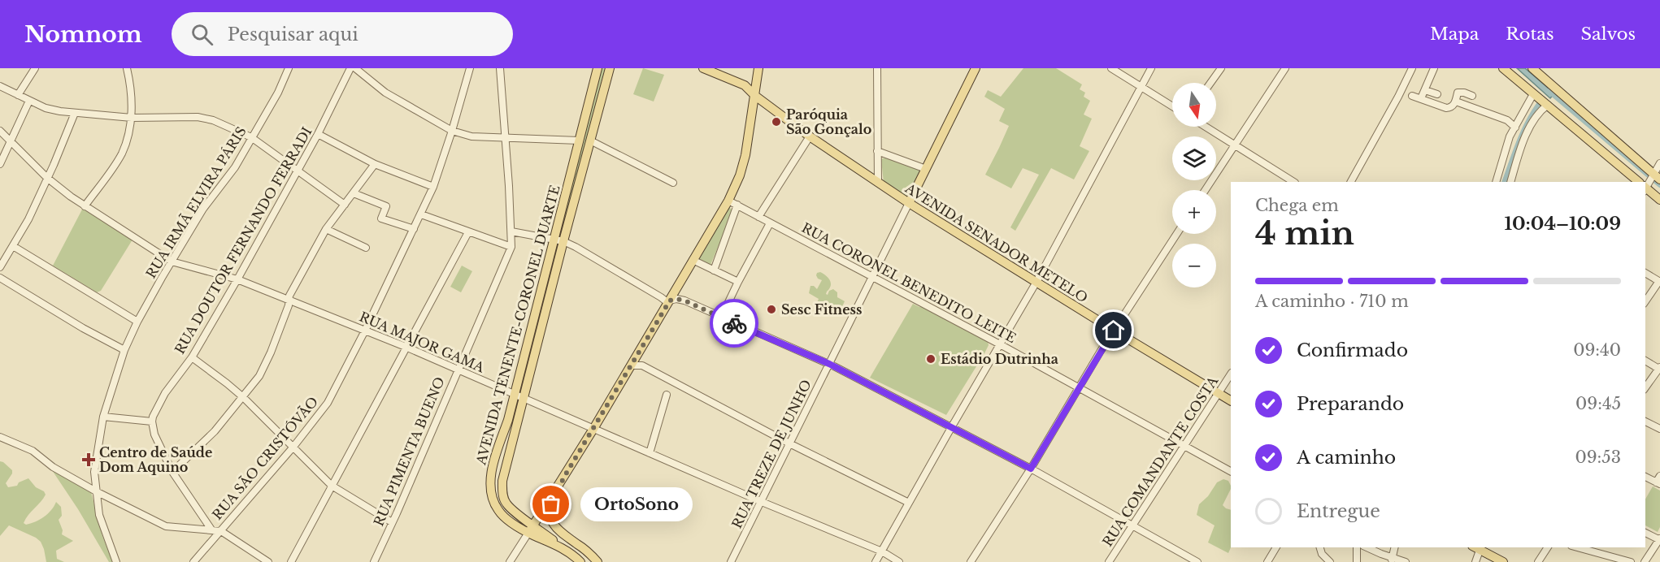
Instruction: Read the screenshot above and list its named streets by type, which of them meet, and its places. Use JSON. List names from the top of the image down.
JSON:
{
  "streets": {
    "main road": ["AVENIDA SENADOR METELO", "AVENIDA TENENTE-CORONEL DUARTE", "RUA TREZE DE JUNHO"],
    "street": [
      "RUA IRMÃ ELVIRA PÁRIS",
      "RUA DOUTOR FERNANDO FERRADI",
      "RUA CORONEL BENEDITO LEITE",
      "RUA MAJOR GAMA",
      "RUA PIMENTA BUENO",
      "RUA SÃO CRISTÓVÃO",
      "RUA COMANDANTE COSTA"
    ]
  },
  "crossings": [
    ["RUA IRMÃ ELVIRA PÁRIS", "RUA MAJOR GAMA"],
    ["RUA DOUTOR FERNANDO FERRADI", "RUA MAJOR GAMA"],
    ["AVENIDA SENADOR METELO", "RUA TREZE DE JUNHO"],
    ["AVENIDA SENADOR METELO", "RUA COMANDANTE COSTA"],
    ["RUA CORONEL BENEDITO LEITE", "RUA TREZE DE JUNHO"],
    ["RUA CORONEL BENEDITO LEITE", "RUA COMANDANTE COSTA"],
    ["AVENIDA TENENTE-CORONEL DUARTE", "RUA MAJOR GAMA"],
    ["RUA MAJOR GAMA", "RUA PIMENTA BUENO"],
    ["RUA MAJOR GAMA", "RUA TREZE DE JUNHO"],
    ["RUA MAJOR GAMA", "RUA SÃO CRISTÓVÃO"]
  ],
  "places": {
    "other": [
      "Paróquia São Gonçalo",
      "Sesc Fitness",
      "Estádio Dutrinha",
      "OrtoSono"
    ],
    "health": ["Centro de Saúde Dom Aquino"]
  },
  "north": "bottom",
  "page": {
    "header": "Nomnom",
    "search": "Pesquisar aqui",
    "nav": ["Mapa", "Rotas", "Salvos"],
    "map_buttons": ["+", "−"],
    "heading": ["4 min", "Chega em", "10:04–10:09"],
    "bar": "A caminho · 710 m",
    "list": [
      ["Confirmado", "09:40"],
      ["Preparando", "09:45"],
      ["A caminho", "09:53"],
      "Entregue"
    ],
    "bubble": "OrtoSono"
  }
}
